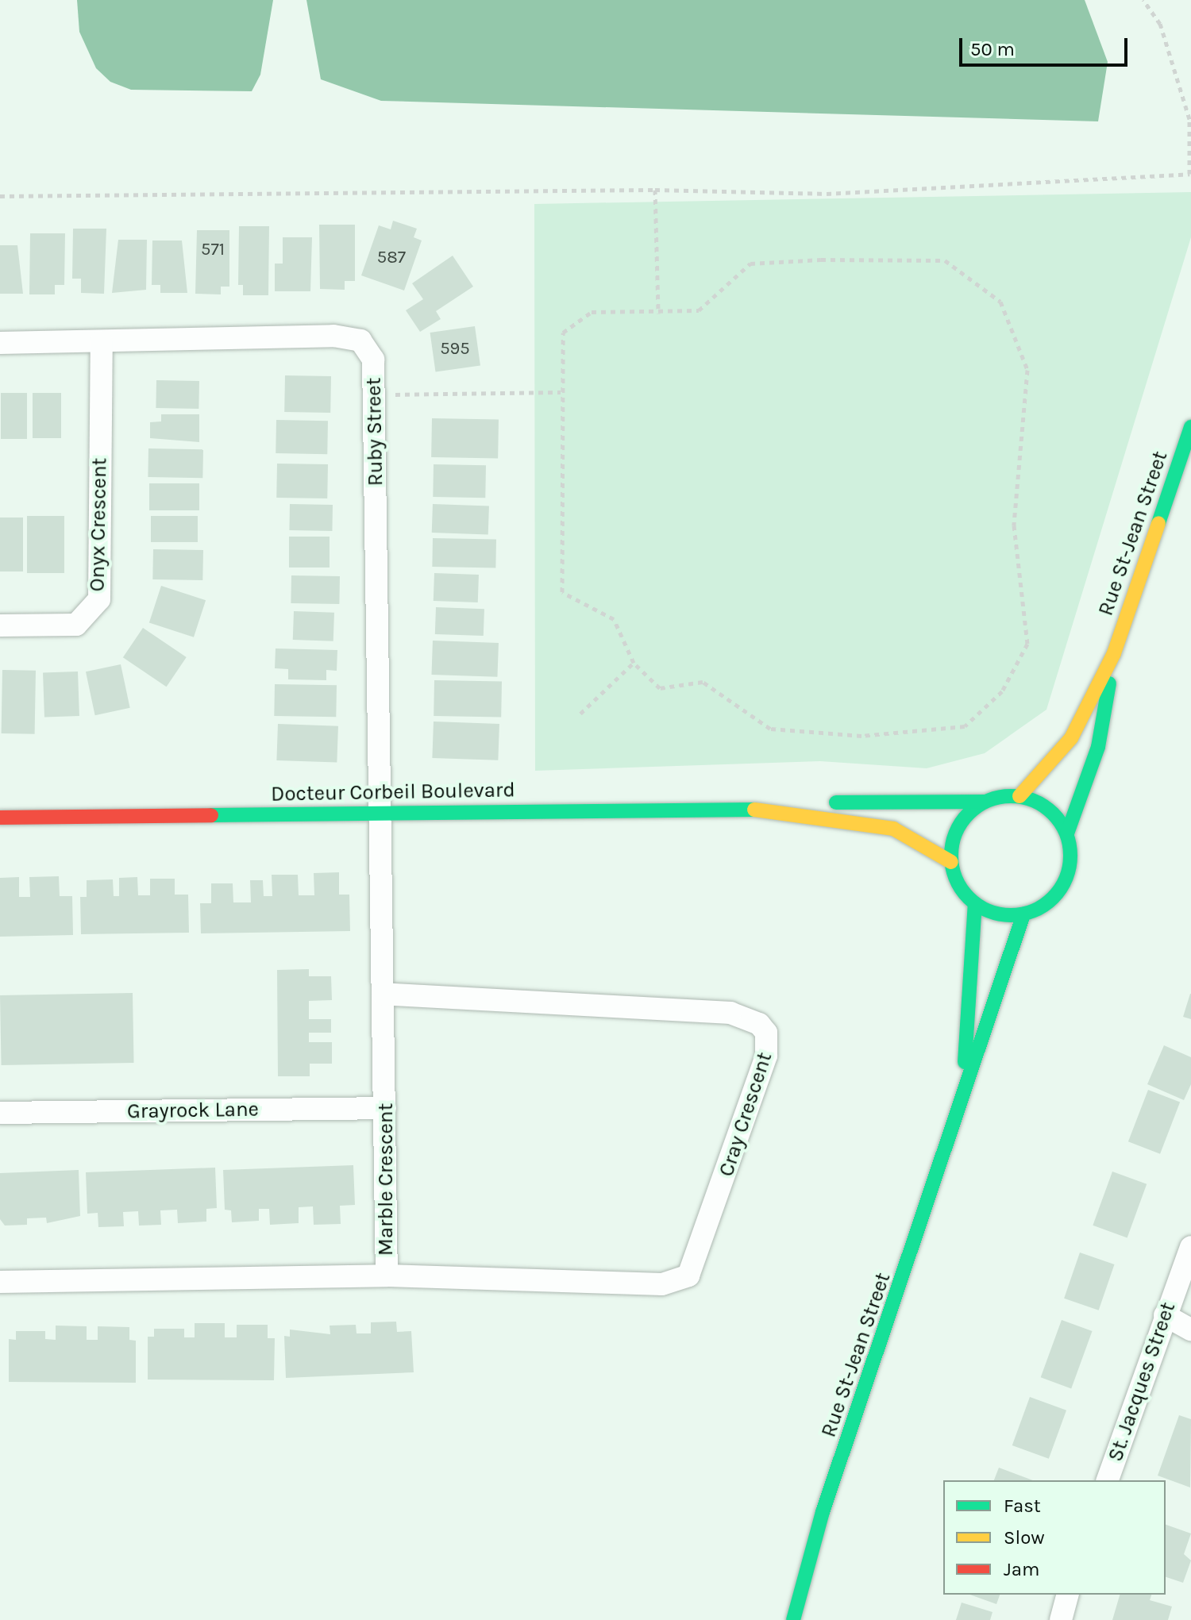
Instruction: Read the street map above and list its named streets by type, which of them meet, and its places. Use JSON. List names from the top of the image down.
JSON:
{
  "streets": {
    "main road": ["Rue St-Jean Street", "Docteur Corbeil Boulevard"],
    "street": [
      "Ruby Street",
      "Onyx Crescent",
      "Grayrock Lane",
      "Cray Crescent",
      "Marble Crescent",
      "St. Jacques Street"
    ]
  },
  "crossings": [
    ["Ruby Street", "Onyx Crescent"],
    ["Ruby Street", "Docteur Corbeil Boulevard"],
    ["Ruby Street", "Marble Crescent"],
    ["Rue St-Jean Street", "Docteur Corbeil Boulevard"],
    ["Docteur Corbeil Boulevard", "Marble Crescent"],
    ["Grayrock Lane", "Marble Crescent"],
    ["Cray Crescent", "Marble Crescent"]
  ],
  "house_numbers": ["571", "587", "595"],
  "legend": ["Fast", "Slow", "Jam"],
  "scale_bar": "50 m"
}
